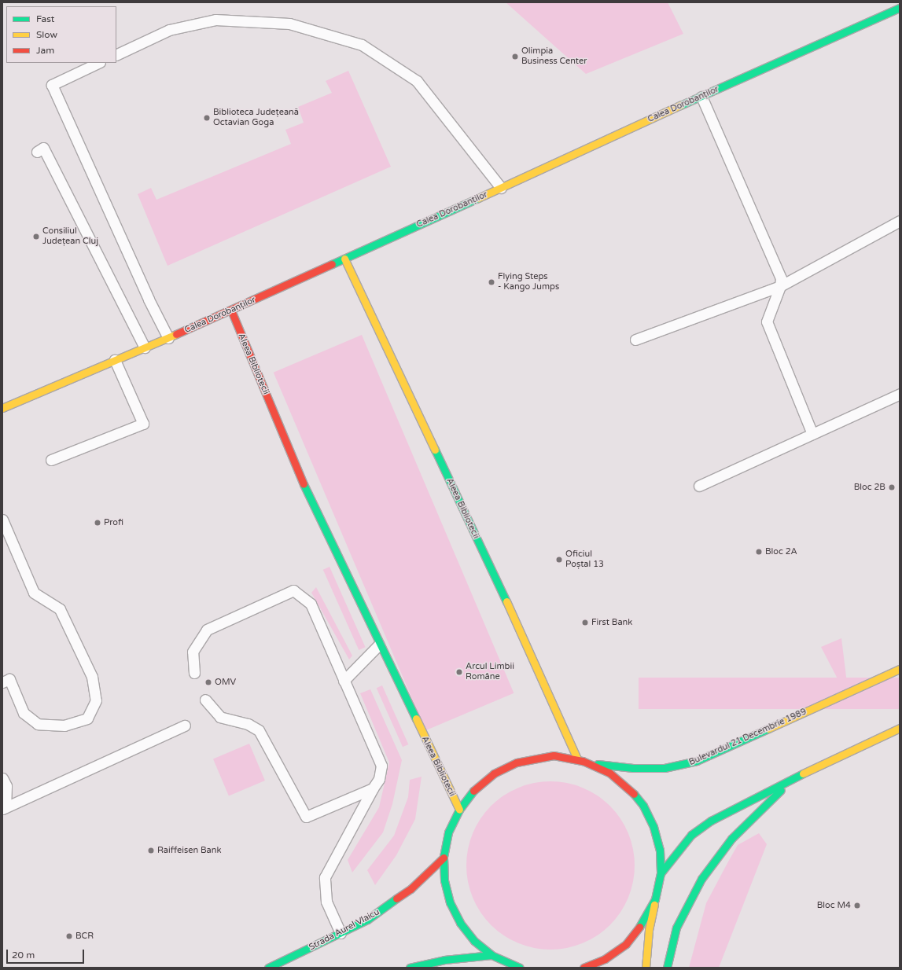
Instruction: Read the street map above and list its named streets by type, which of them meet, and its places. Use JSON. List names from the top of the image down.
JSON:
{
  "streets": {
    "main road": [
      "Calea Dorobanților",
      "Aleea Bibliotecii",
      "Bulevardul 21 Decembrie 1989",
      "Strada Aurel Vlaicu"
    ]
  },
  "crossings": [
    ["Calea Dorobanților", "Aleea Bibliotecii"]
  ],
  "places": [
    "Olimpia Business Center",
    "Biblioteca Județeană Octavian Goga",
    "Consiliul Județean Cluj",
    "Flying Steps - Kango Jumps",
    "Bloc 2B",
    "Profi",
    "Bloc 2A",
    "Oficiul Poștal 13",
    "First Bank",
    "Arcul Limbii Române",
    "OMV",
    "Raiffeisen Bank",
    "Bloc M4",
    "BCR"
  ],
  "legend": ["Fast", "Slow", "Jam"],
  "scale_bar": "20 m"
}
